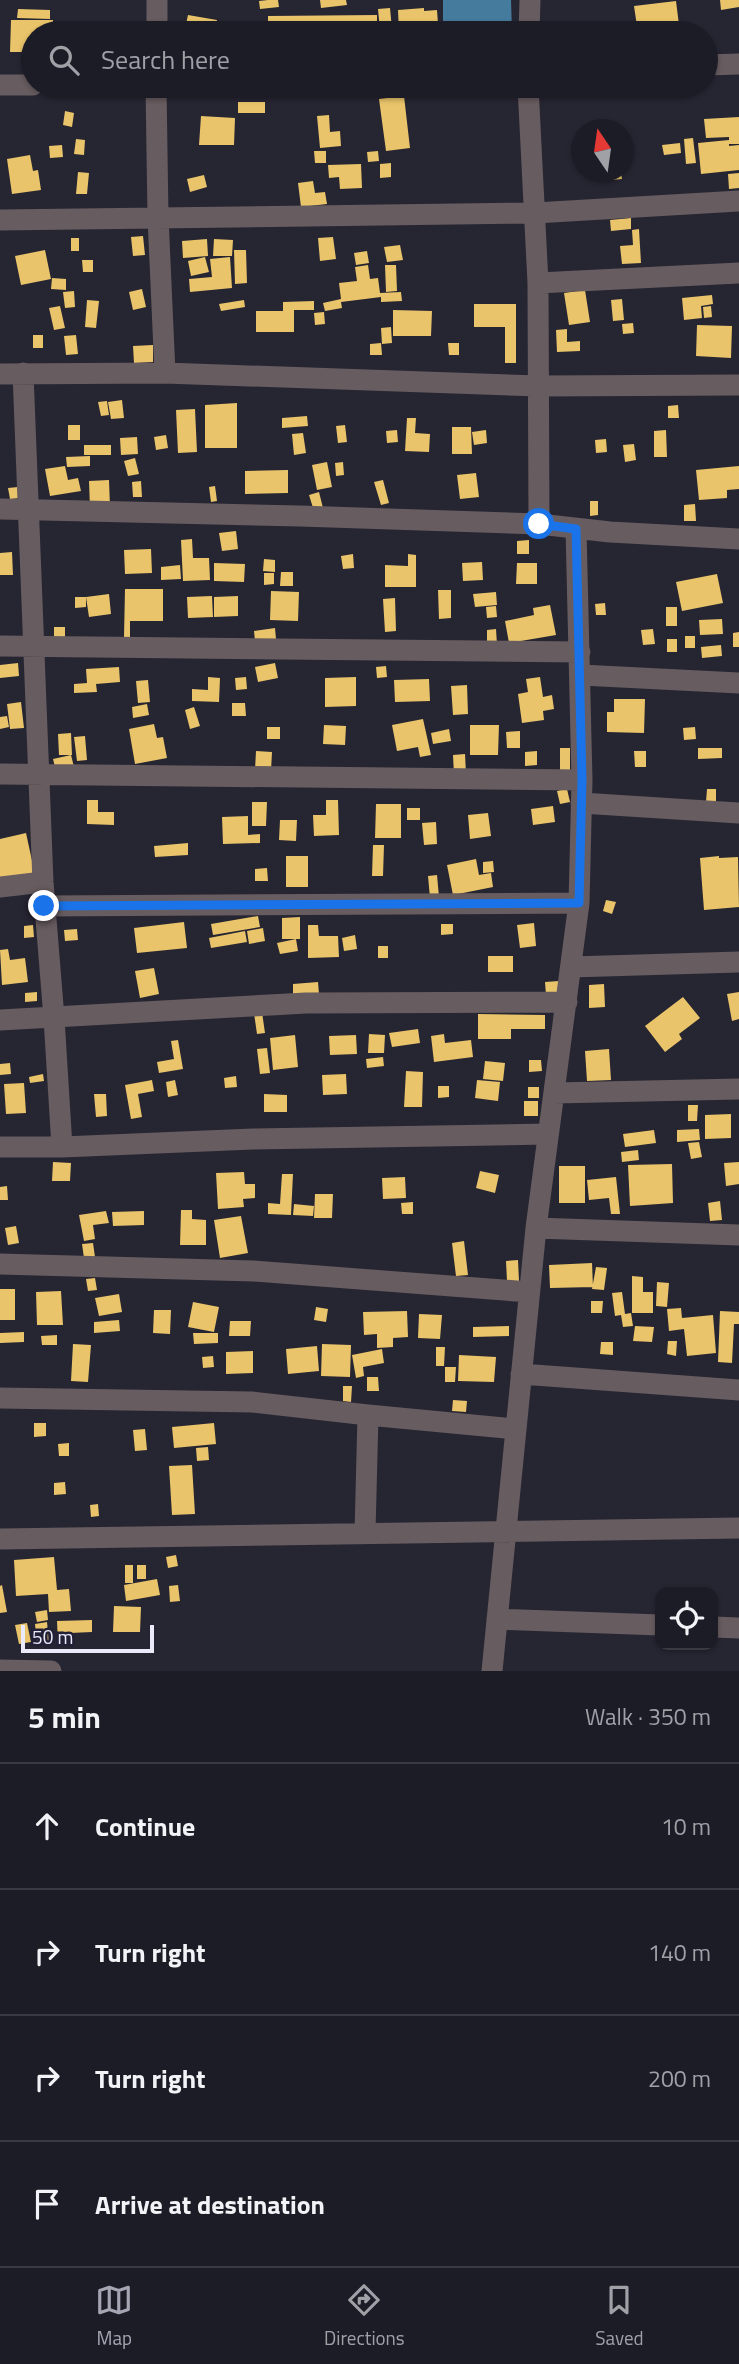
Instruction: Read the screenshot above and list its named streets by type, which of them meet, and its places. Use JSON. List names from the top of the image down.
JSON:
{
  "scale_bar": "50 m",
  "north": "top",
  "page": {
    "search": "Search here",
    "scale": "50 m",
    "heading": ["5 min", "Walk · 350 m"],
    "list": [
      ["Continue", "10 m"],
      ["Turn right", "140 m"],
      ["Turn right", "200 m"],
      "Arrive at destination"
    ],
    "nav": ["Map", "Directions", "Saved"]
  }
}
